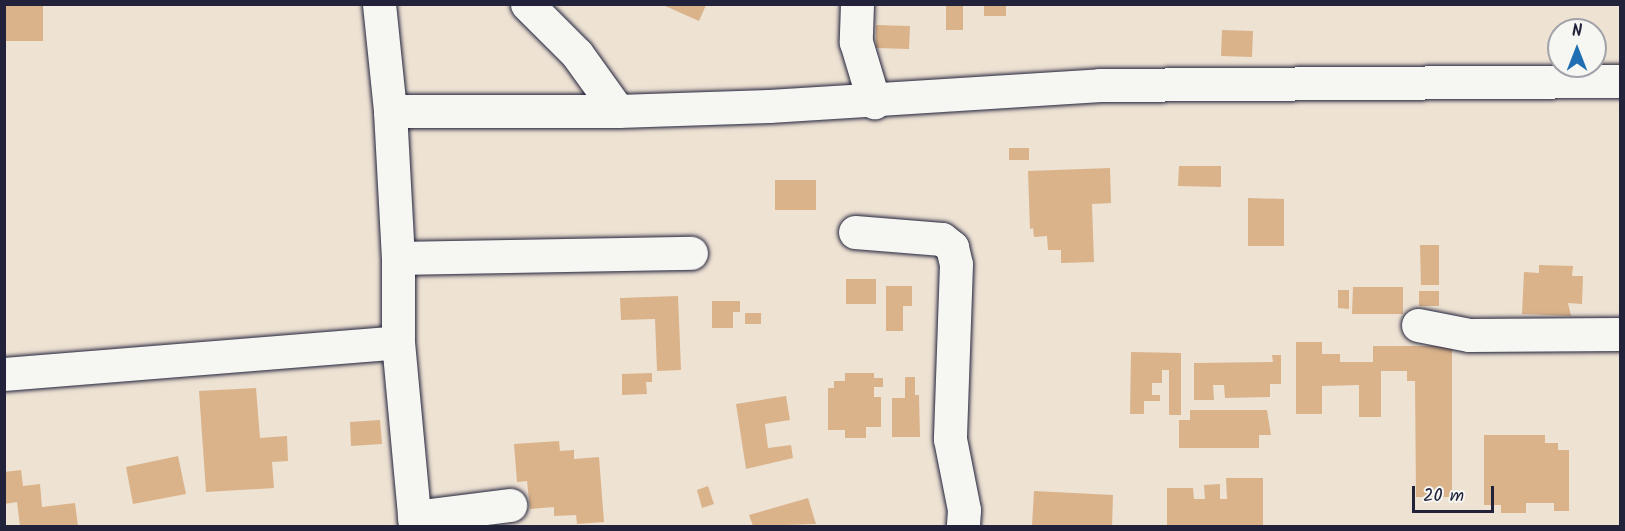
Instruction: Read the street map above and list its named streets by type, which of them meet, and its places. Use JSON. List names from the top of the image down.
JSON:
{
  "scale_bar": "20 m",
  "north": "top"
}
